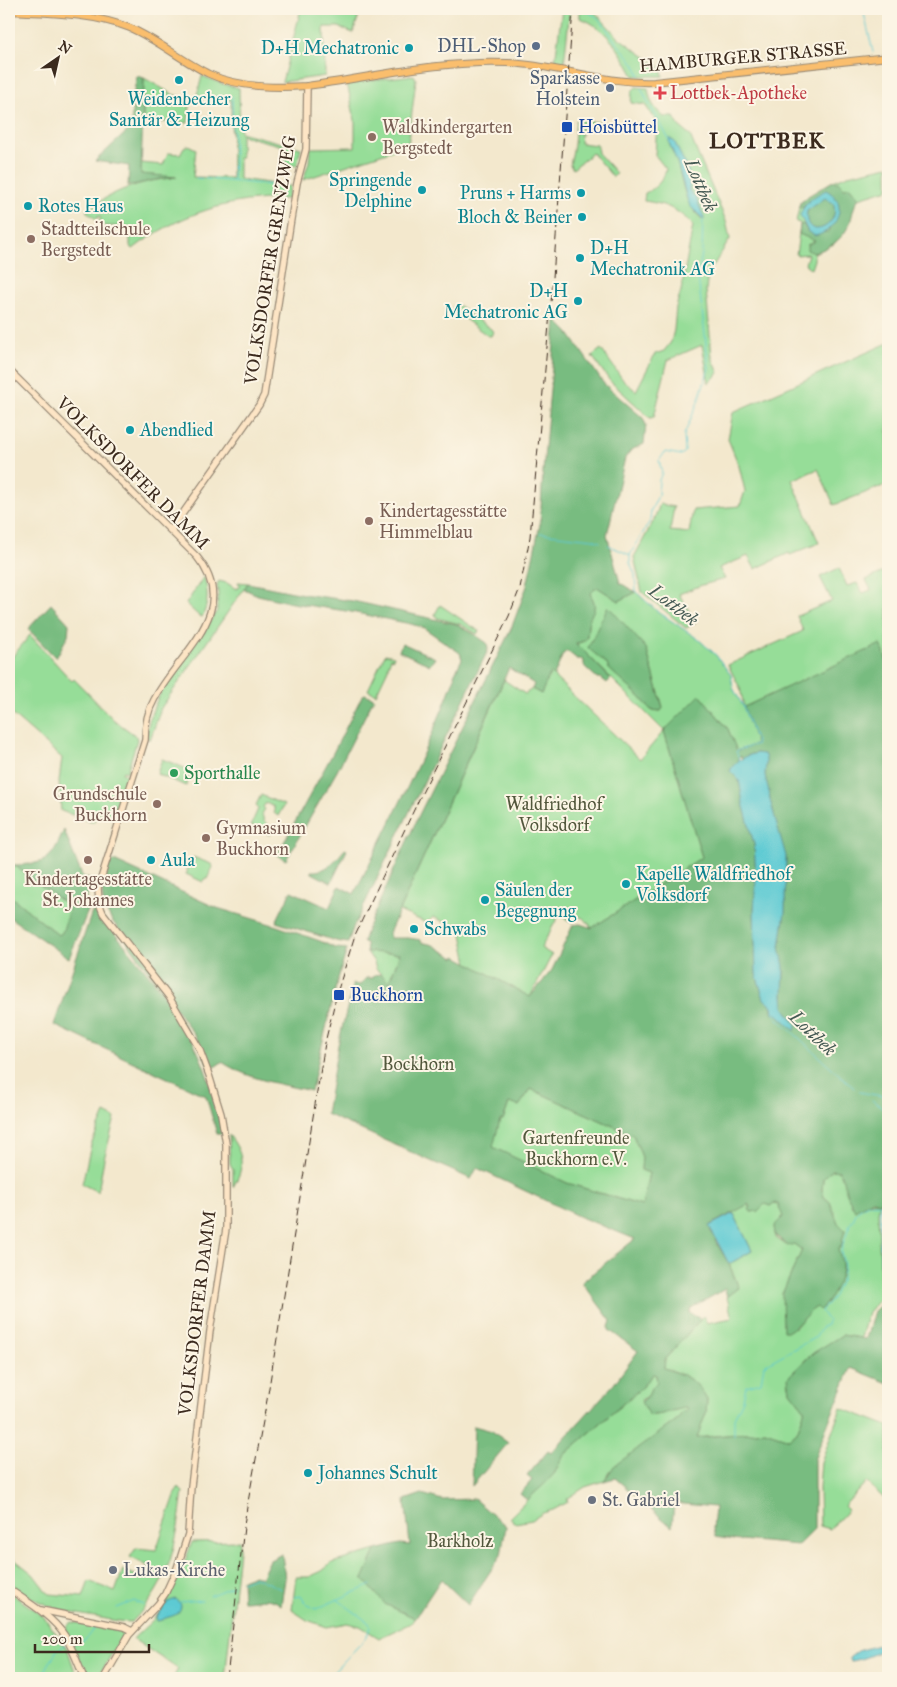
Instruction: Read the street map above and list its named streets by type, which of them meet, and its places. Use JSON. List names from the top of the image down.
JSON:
{
  "streets": {
    "main road": ["HAMBURGER STRASSE", "VOLKSDORFER GRENZWEG", "VOLKSDORFER DAMM"]
  },
  "crossings": [
    ["HAMBURGER STRASSE", "VOLKSDORFER GRENZWEG"],
    ["VOLKSDORFER GRENZWEG", "VOLKSDORFER DAMM"]
  ],
  "districts": ["LOTTBEK"],
  "water": ["Lottbek"],
  "parks": [
    "Waldfriedhof Volksdorf",
    "Bockhorn",
    "Gartenfreunde Buckhorn e.V.",
    "Barkholz"
  ],
  "places": {
    "other": [
      "DHL-Shop",
      "D+H Mechatronic",
      "Weidenbecher Sanitär & Heizung",
      "Sparkasse Holstein",
      "Waldkindergarten Bergstedt",
      "Springende Delphine",
      "Pruns + Harms",
      "Rotes Haus",
      "Bloch & Beiner",
      "Stadtteilschule Bergstedt",
      "D+H Mechatronik AG",
      "D+H Mechatronic AG",
      "Abendlied",
      "Kindertagesstätte Himmelblau",
      "Sporthalle",
      "Grundschule Buckhorn",
      "Gymnasium Buckhorn",
      "Kindertagesstätte St. Johannes",
      "Aula",
      "Kapelle Waldfriedhof Volksdorf",
      "Säulen der Begegnung",
      "Schwabs",
      "Johannes Schult",
      "St. Gabriel",
      "Lukas-Kirche"
    ],
    "health": ["Lottbek-Apotheke"],
    "transit": ["Hoisbüttel", "Buckhorn"]
  },
  "scale_bar": "200 m",
  "north": "top right"
}
